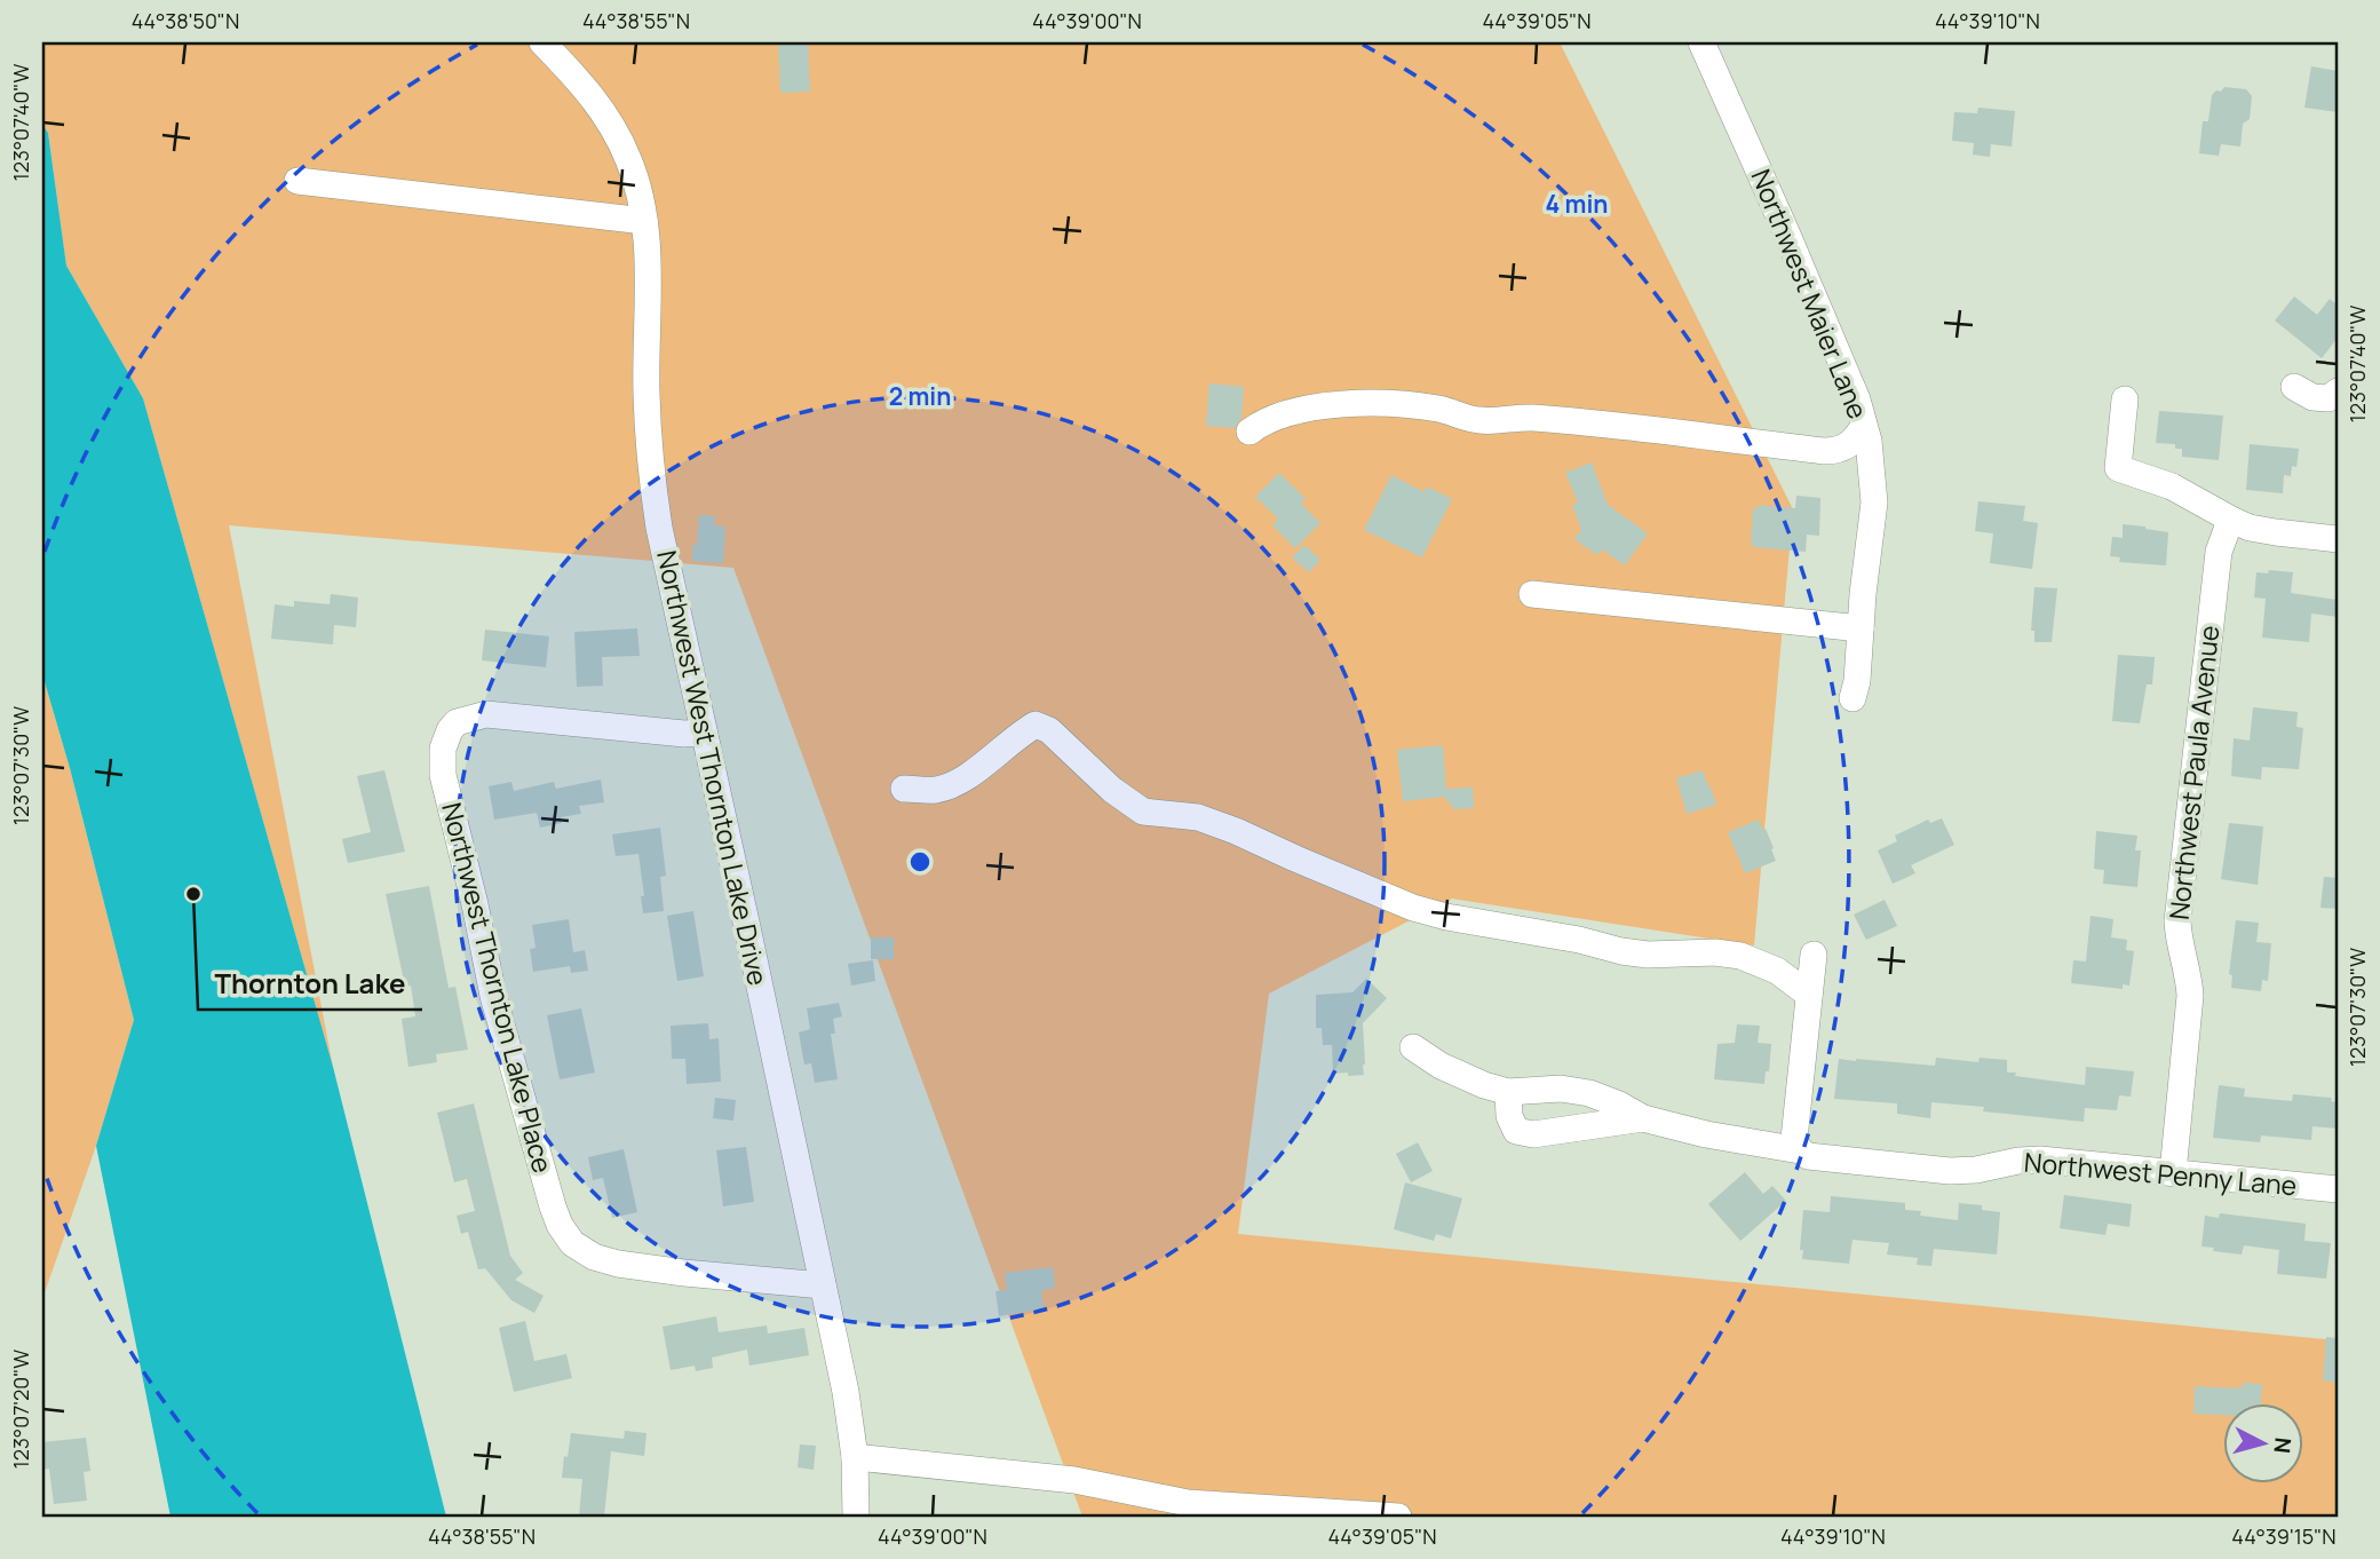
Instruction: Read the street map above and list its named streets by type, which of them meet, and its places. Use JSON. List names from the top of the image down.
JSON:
{
  "streets": {
    "street": [
      "Northwest Maier Lane",
      "Northwest West Thornton Lake Drive",
      "Northwest Paula Avenue",
      "Northwest Thornton Lake Place",
      "Northwest Penny Lane"
    ]
  },
  "crossings": [
    ["Northwest West Thornton Lake Drive", "Northwest Thornton Lake Place"],
    ["Northwest Paula Avenue", "Northwest Penny Lane"]
  ],
  "places": ["Thornton Lake"],
  "north": "right",
  "coordinates": [
    "44°38'50\"N",
    "44°38'55\"N",
    "44°39'00\"N",
    "44°39'05\"N",
    "44°39'10\"N",
    "123°07'40\"W",
    "123°07'30\"W",
    "123°07'20\"W",
    "44°39'15\"N"
  ],
  "rings": ["4 min", "2 min"]
}
